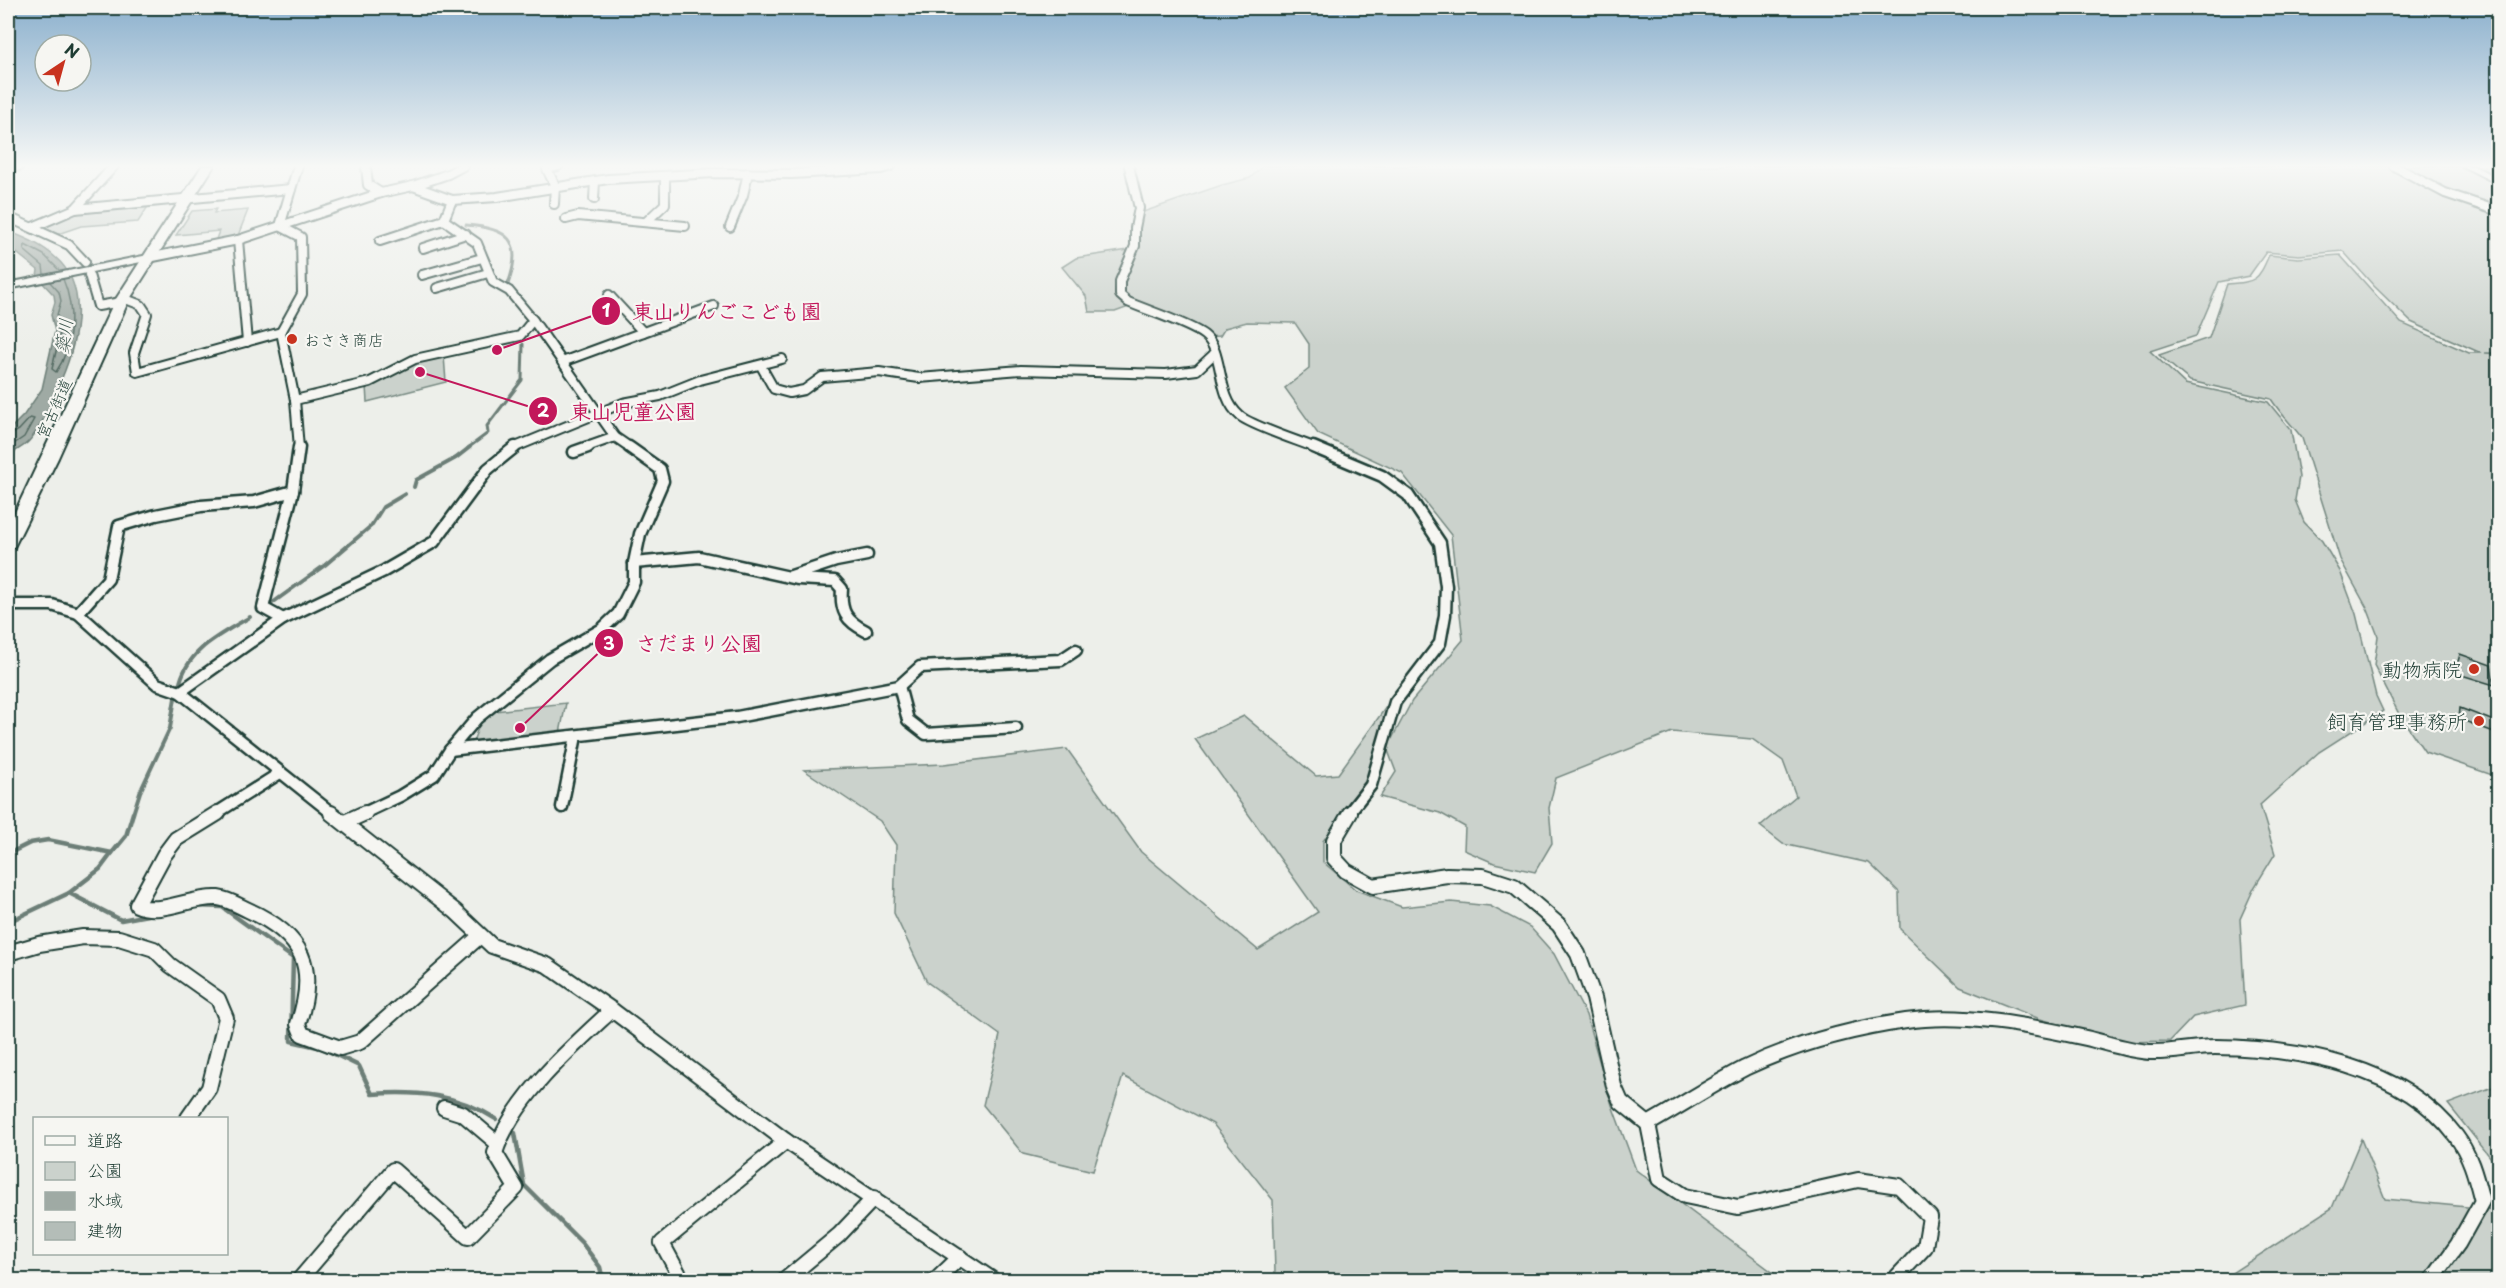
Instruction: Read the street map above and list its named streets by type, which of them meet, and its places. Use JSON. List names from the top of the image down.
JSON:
{
  "streets": {
    "highway": ["宮古街道"]
  },
  "water": ["簗川"],
  "places": [
    "おさき商店",
    "東山りんごこども園",
    "東山児童公園",
    "動物病院",
    "飼育管理事務所",
    "さだまり公園"
  ],
  "legend": [
    "道路",
    "公園",
    "水域",
    "建物"
  ],
  "north": "top right"
}
